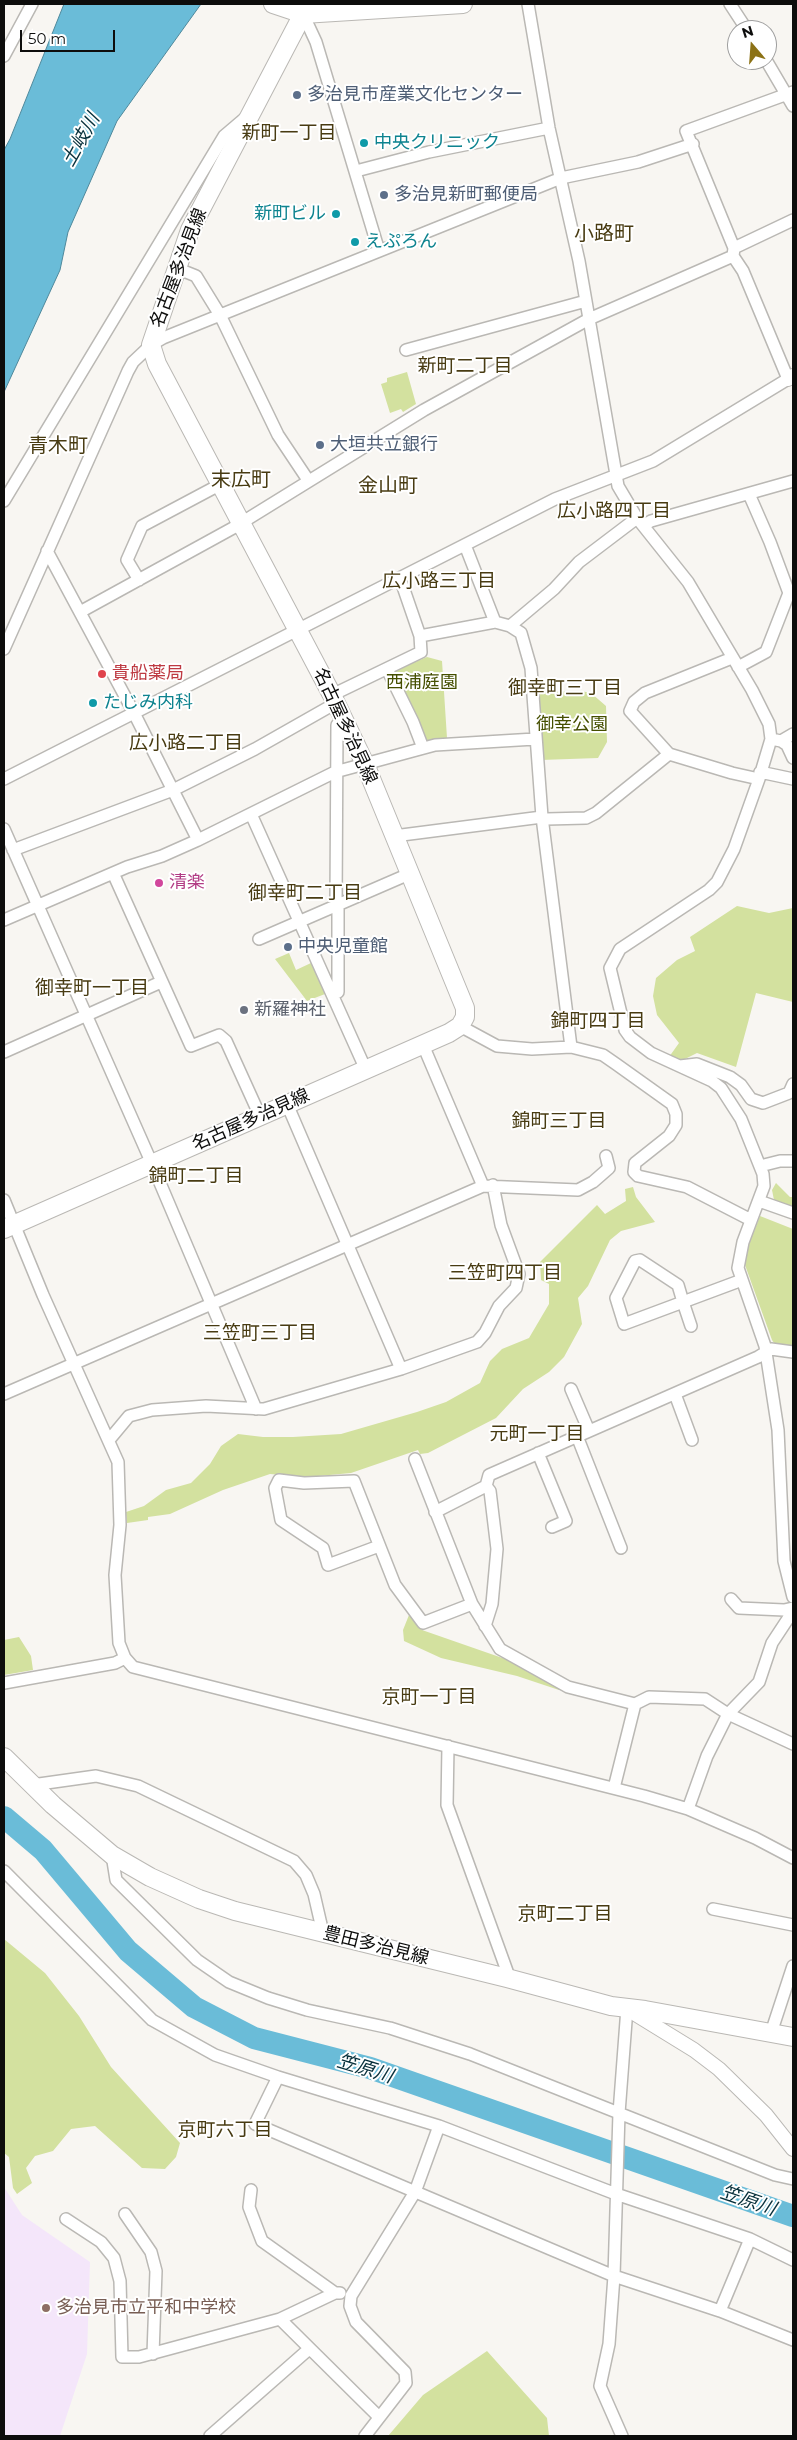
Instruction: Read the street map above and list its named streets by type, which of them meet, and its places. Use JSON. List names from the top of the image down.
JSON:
{
  "streets": {
    "main road": ["名古屋多治見線", "豊田多治見線"]
  },
  "districts": [
    "新町一丁目",
    "小路町",
    "新町二丁目",
    "青木町",
    "末広町",
    "金山町",
    "広小路四丁目",
    "広小路三丁目",
    "御幸町三丁目",
    "広小路二丁目",
    "御幸町二丁目",
    "御幸町一丁目",
    "錦町四丁目",
    "錦町三丁目",
    "錦町二丁目",
    "三笠町四丁目",
    "三笠町三丁目",
    "元町一丁目",
    "京町一丁目",
    "京町二丁目",
    "京町六丁目"
  ],
  "water": ["土岐川", "笠原川"],
  "parks": ["西浦庭園", "御幸公園"],
  "places": [
    "多治見市産業文化センター",
    "中央クリニック",
    "多治見新町郵便局",
    "新町ビル",
    "えぷろん",
    "大垣共立銀行",
    "貴船薬局",
    "たじみ内科",
    "清楽",
    "中央児童館",
    "新羅神社",
    "多治見市立平和中学校"
  ],
  "scale_bar": "50 m",
  "north": "top"
}
